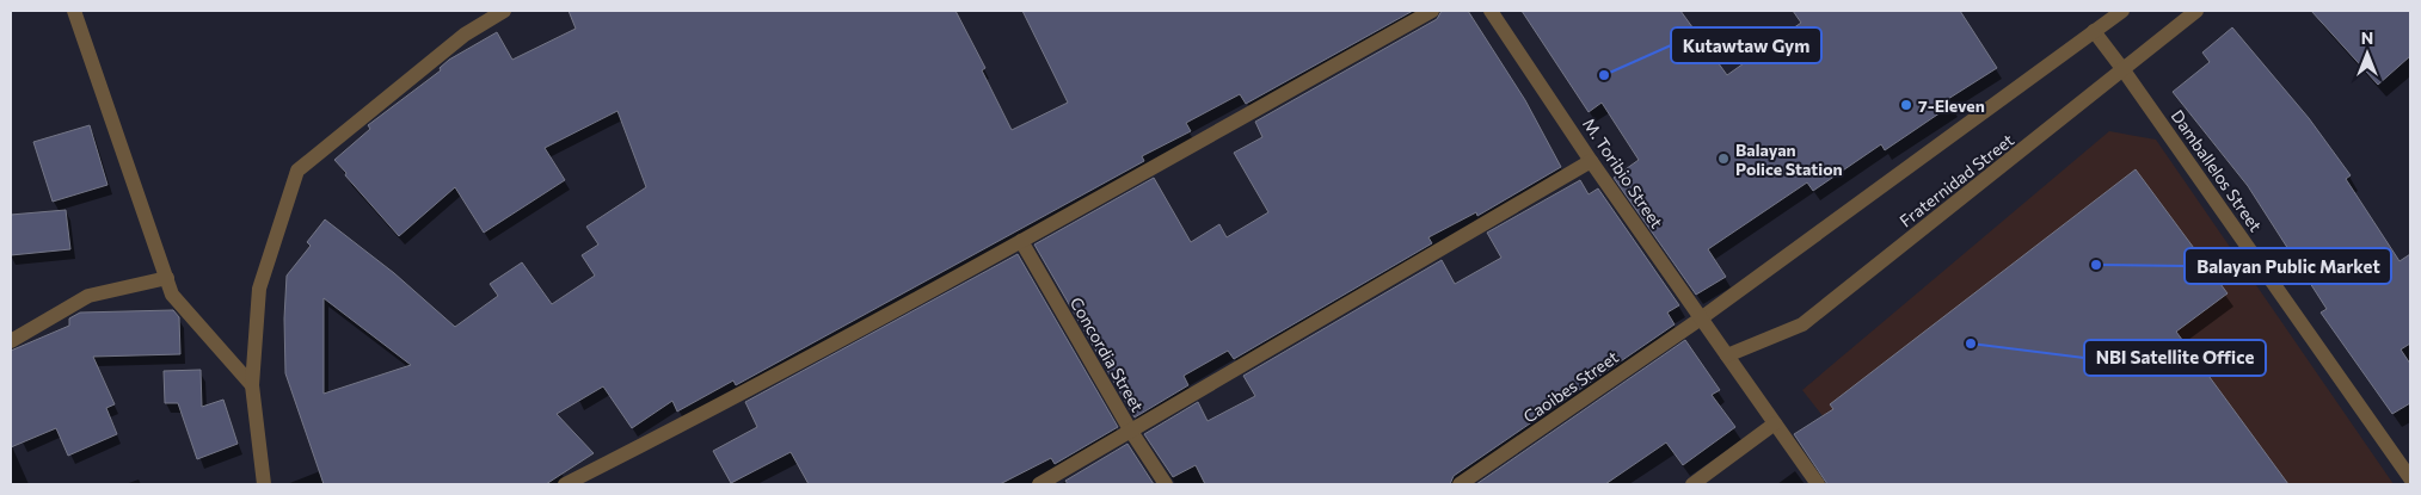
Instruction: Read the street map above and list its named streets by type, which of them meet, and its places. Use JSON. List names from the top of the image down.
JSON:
{
  "streets": {
    "street": [
      "Damballelos Street",
      "M. Toribio Street",
      "Fraternidad Street",
      "Concordia Street",
      "Caoibes Street"
    ]
  },
  "crossings": [
    ["Damballelos Street", "Fraternidad Street"],
    ["M. Toribio Street", "Fraternidad Street"],
    ["M. Toribio Street", "Caoibes Street"]
  ],
  "places": [
    "Kutawtaw Gym",
    "7-Eleven",
    "Balayan Police Station",
    "Balayan Public Market",
    "NBI Satellite Office"
  ],
  "north": "top"
}
